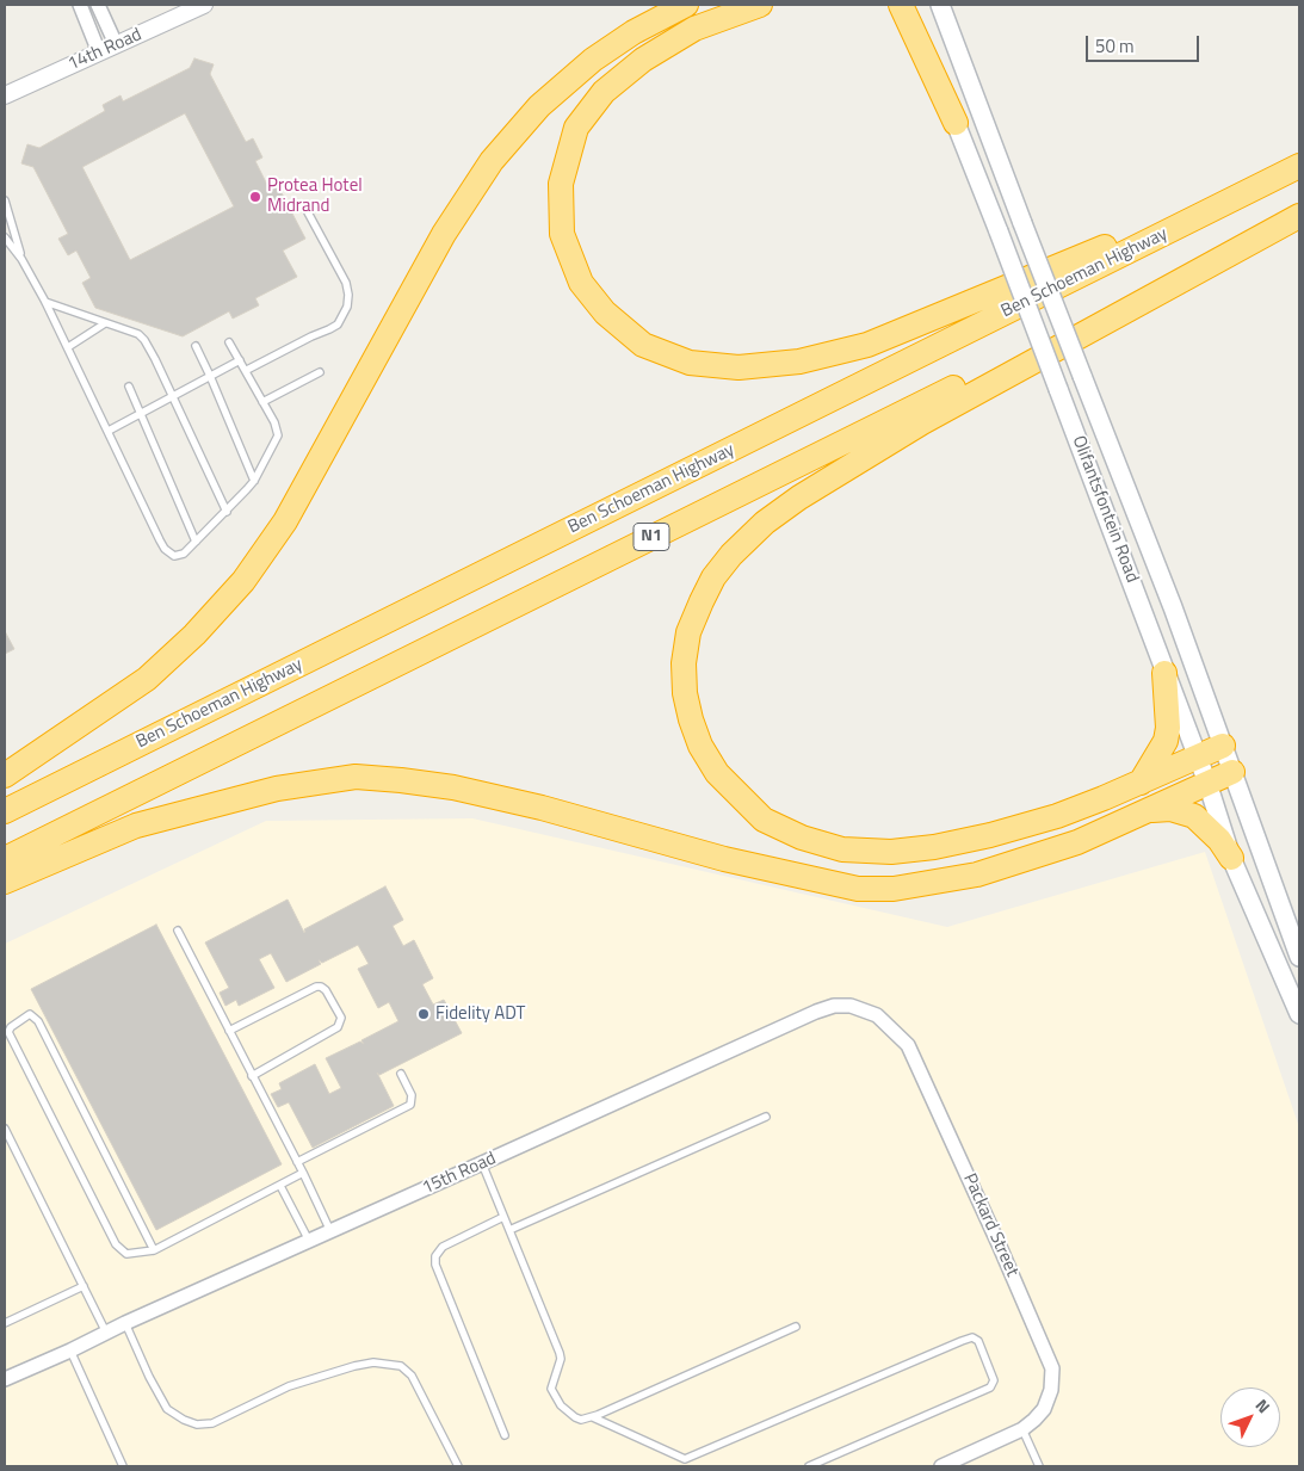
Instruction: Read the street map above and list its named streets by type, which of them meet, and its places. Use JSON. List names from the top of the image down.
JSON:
{
  "streets": {
    "highway": ["Ben Schoeman Highway", "N1"],
    "main road": ["Olifantsfontein Road"],
    "street": ["14th Road", "15th Road", "Packard Street"]
  },
  "crossings": [
    ["15th Road", "Packard Street"]
  ],
  "places": ["Protea Hotel Midrand", "Fidelity ADT"],
  "scale_bar": "50 m",
  "north": "top right"
}
